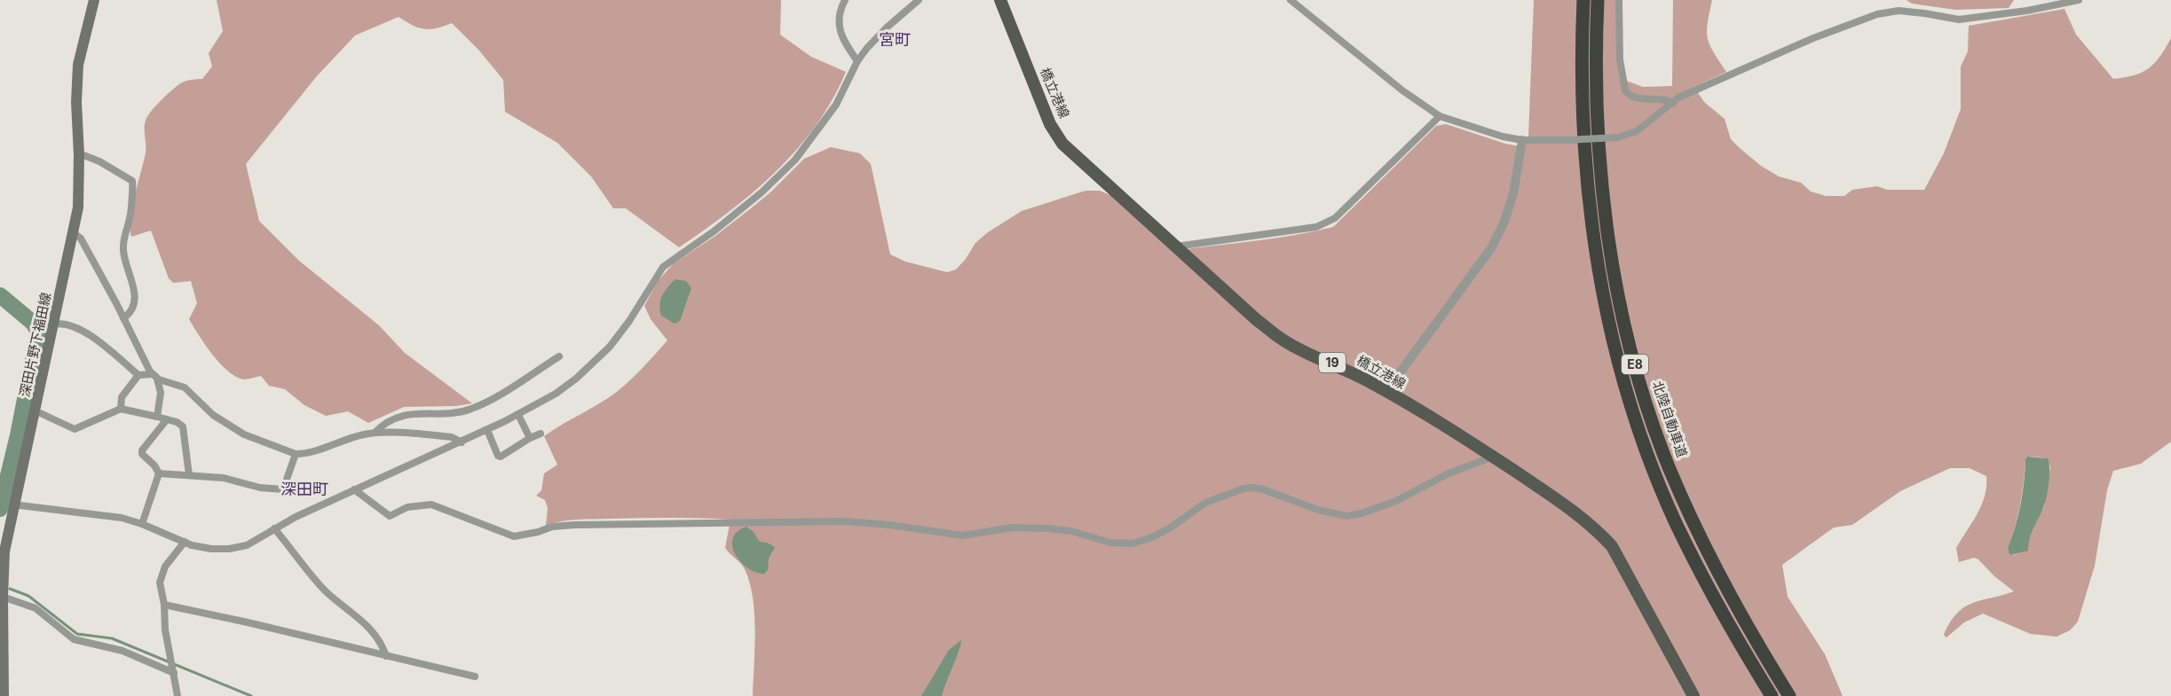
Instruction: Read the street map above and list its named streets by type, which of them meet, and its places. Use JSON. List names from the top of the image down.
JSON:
{
  "streets": {
    "highway": ["E8", "北陸自動車道"],
    "main road": ["橋立港線", "深田片野下福田線", "19"]
  },
  "districts": ["宮町", "深田町"]
}
